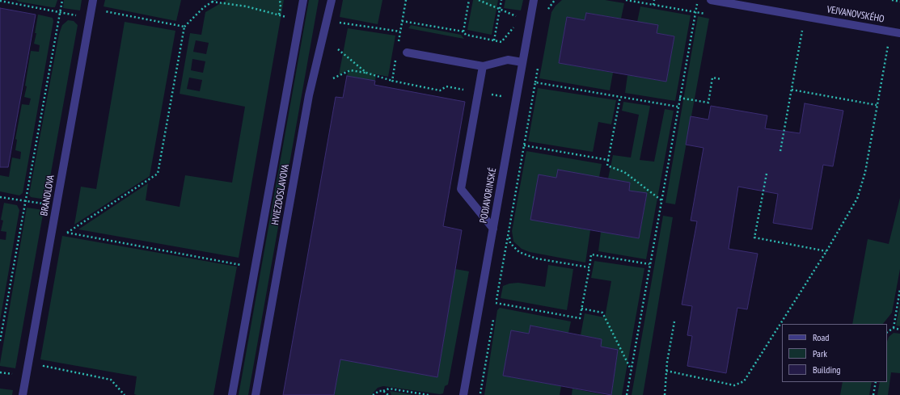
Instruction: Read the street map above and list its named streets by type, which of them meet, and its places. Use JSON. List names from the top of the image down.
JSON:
{
  "streets": {
    "street": [
      "VEJVANOVSKÉHO",
      "HVIEZDOSLAVOVA",
      "BRANDLOVA",
      "PODJAVORINSKÉ"
    ]
  },
  "legend": ["Road", "Park", "Building"]
}
